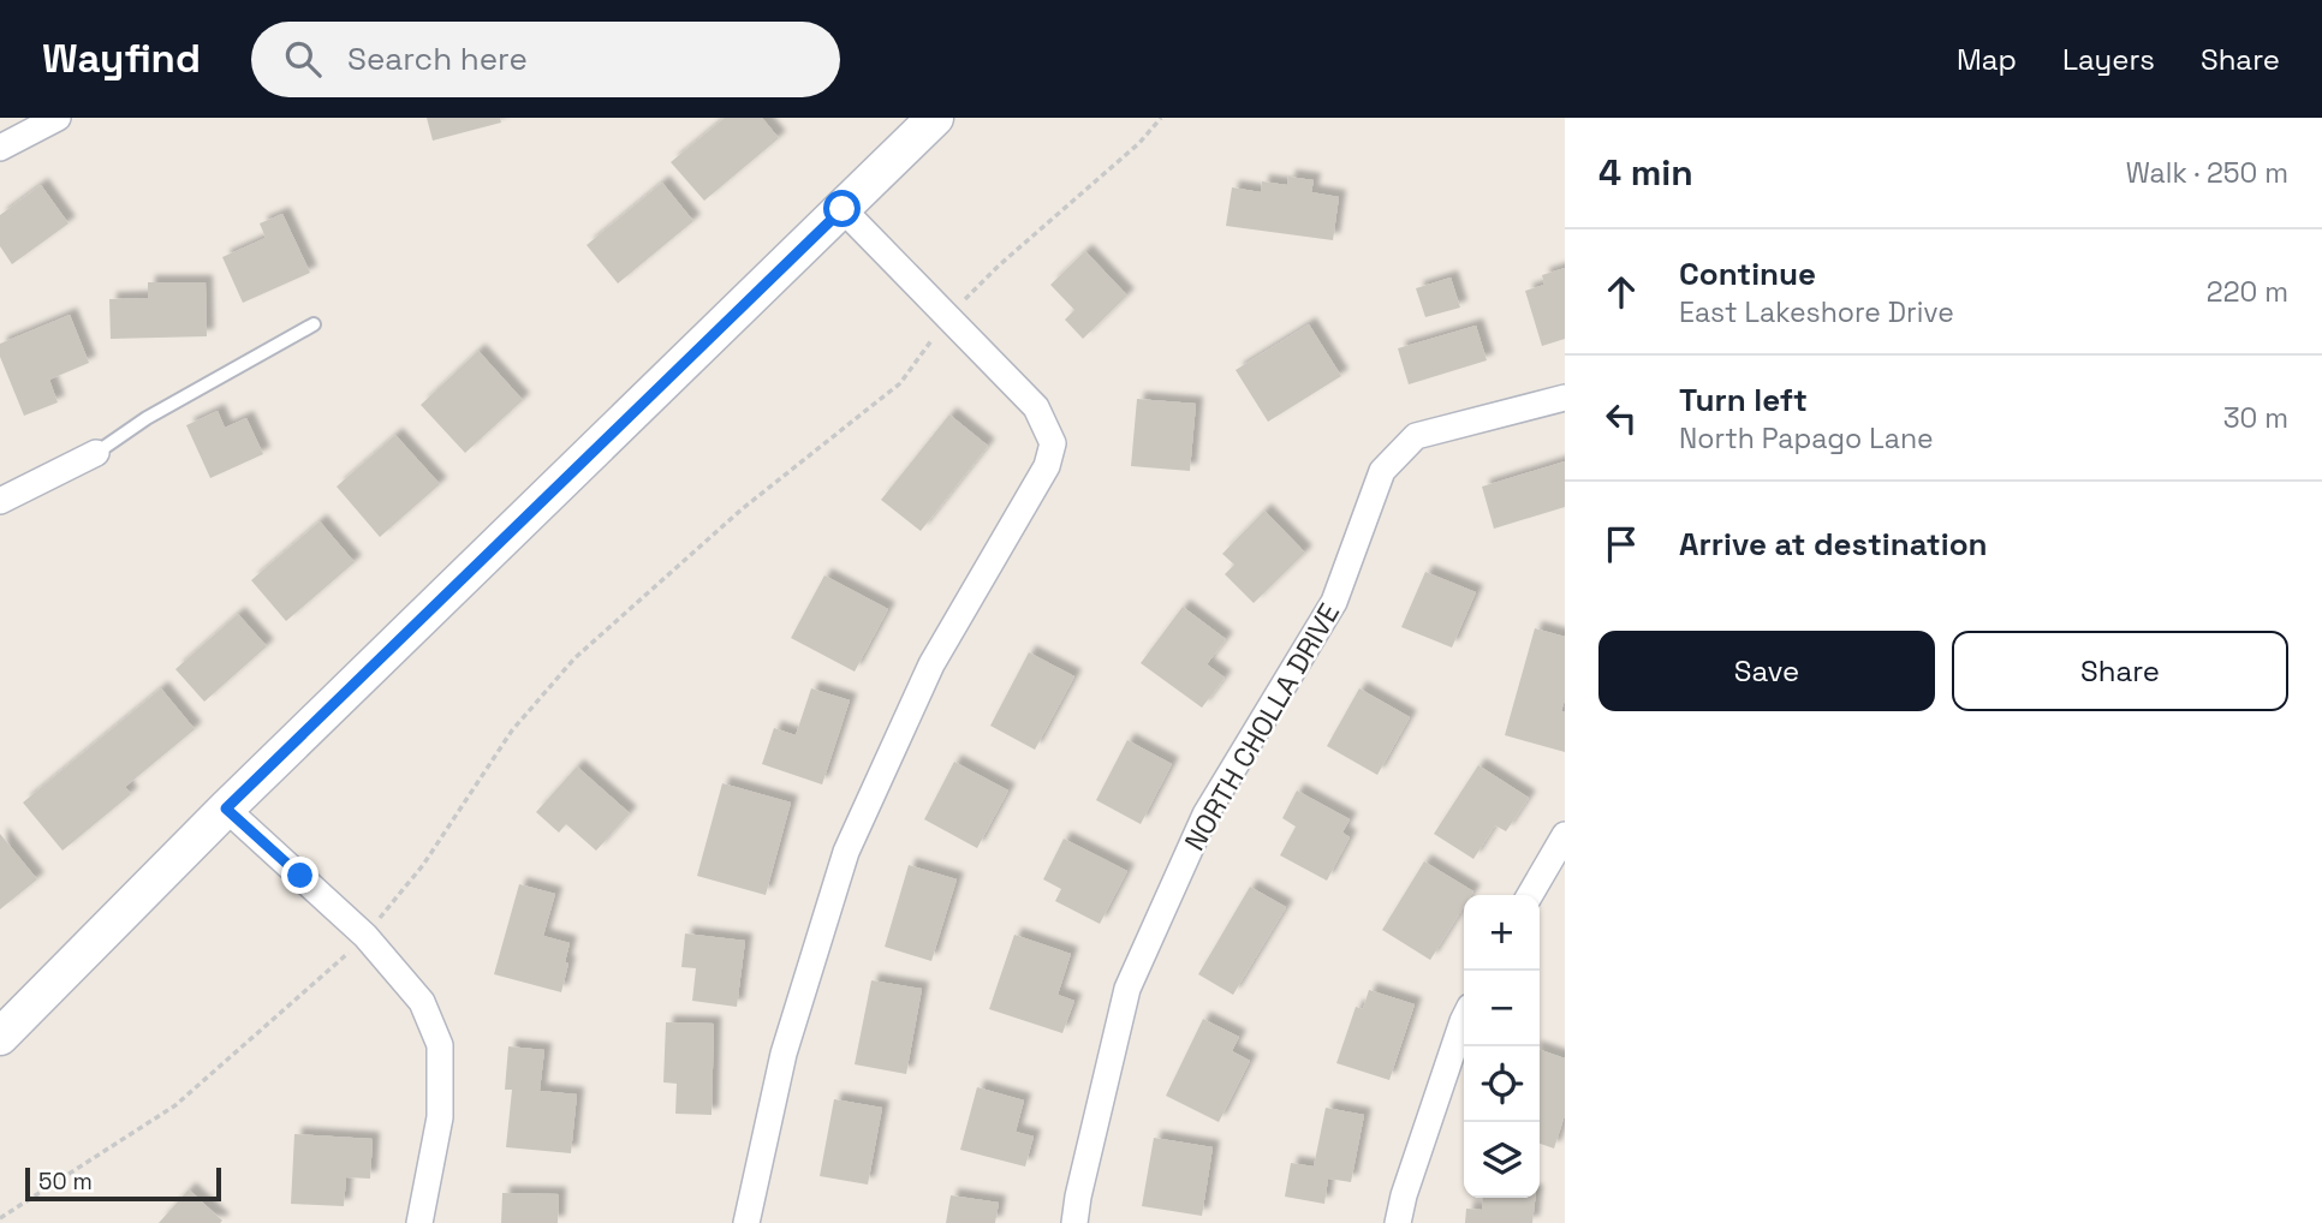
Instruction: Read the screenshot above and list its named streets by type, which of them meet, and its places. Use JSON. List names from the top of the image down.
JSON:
{
  "streets": {
    "street": ["NORTH CHOLLA DRIVE"]
  },
  "scale_bar": "50 m",
  "page": {
    "header": "Wayfind",
    "search": "Search here",
    "nav": ["Map", "Layers", "Share"],
    "heading": ["4 min", "Walk · 250 m"],
    "list": [
      ["Continue", "East Lakeshore Drive", "220 m"],
      ["Turn left", "North Papago Lane", "30 m"],
      "Arrive at destination"
    ],
    "buttons": ["Save", "Share"],
    "map_buttons": ["+", "−"],
    "scale": "50 m"
  }
}
